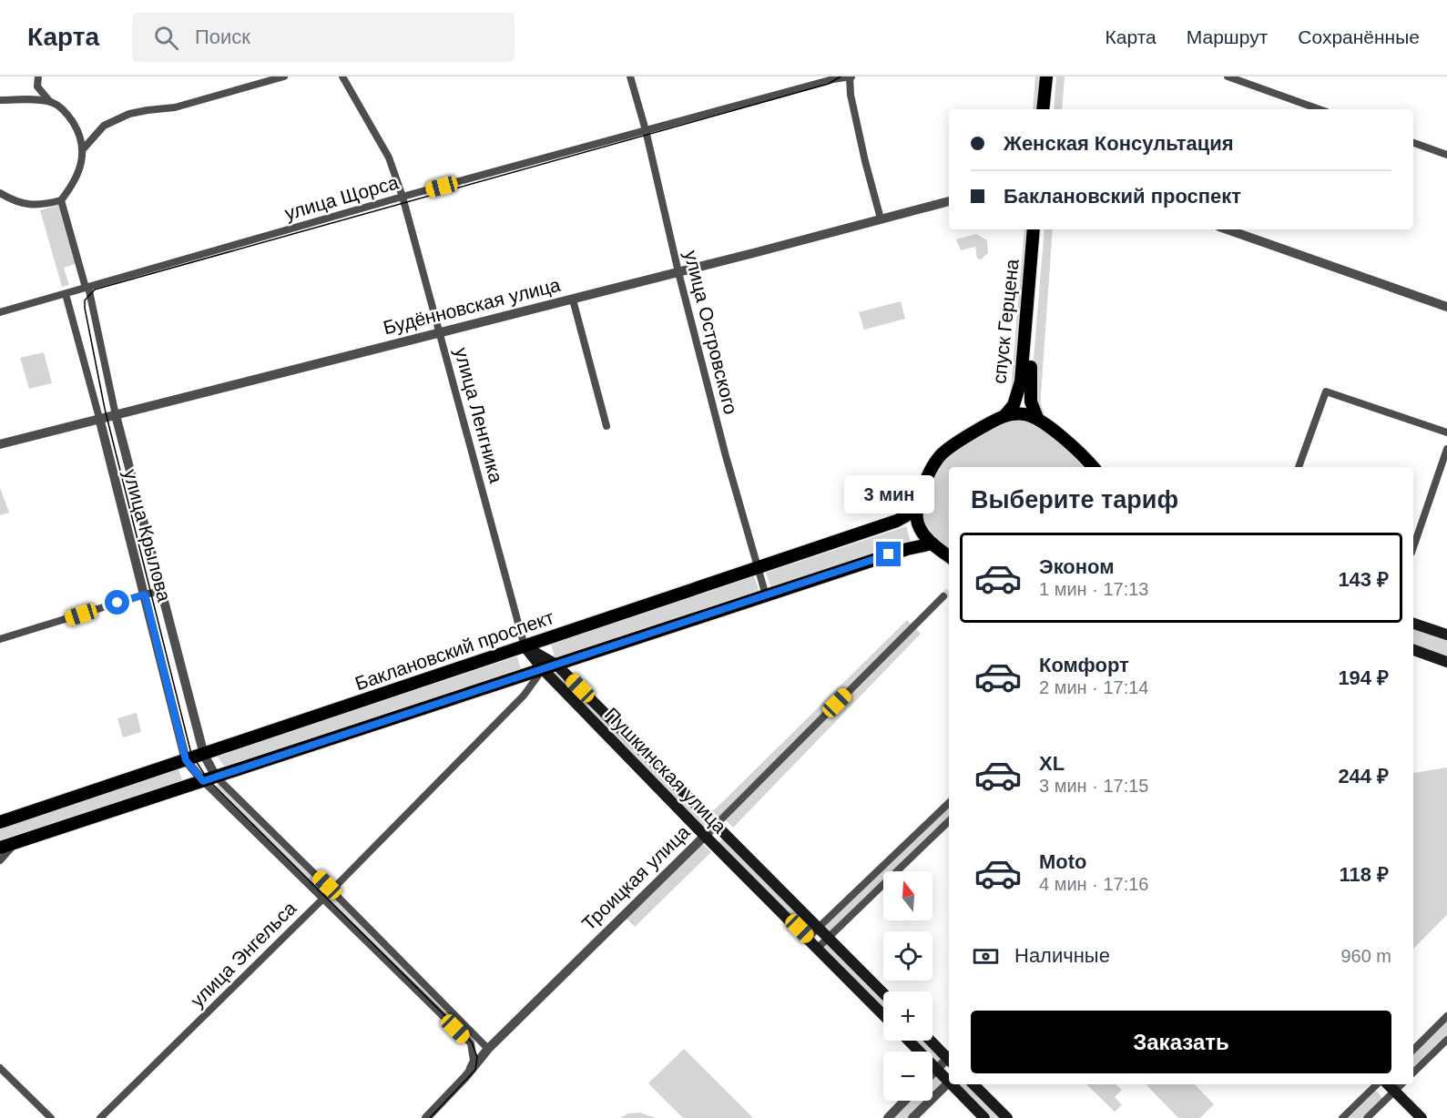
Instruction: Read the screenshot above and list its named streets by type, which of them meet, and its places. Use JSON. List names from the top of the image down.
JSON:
{
  "streets": {
    "main road": ["спуск Герцена", "Баклановский проспект", "Пушкинская улица"],
    "street": [
      "улица Щорса",
      "Будённовская улица",
      "улица Островского",
      "улица Ленгника",
      "улица Крылова",
      "Троицкая улица",
      "улица Энгельса"
    ]
  },
  "crossings": [
    ["улица Щорса", "улица Островского"],
    ["улица Щорса", "улица Ленгника"],
    ["улица Щорса", "улица Крылова"],
    ["Будённовская улица", "улица Островского"],
    ["Будённовская улица", "улица Ленгника"],
    ["Будённовская улица", "улица Крылова"],
    ["улица Островского", "Баклановский проспект"],
    ["улица Ленгника", "Баклановский проспект"],
    ["улица Ленгника", "Пушкинская улица"],
    ["улица Крылова", "Баклановский проспект"],
    ["Баклановский проспект", "Пушкинская улица"],
    ["Пушкинская улица", "Троицкая улица"],
    ["Пушкинская улица", "улица Энгельса"]
  ],
  "north": "top",
  "page": {
    "header": "Карта",
    "search": "Поиск",
    "nav": ["Карта", "Маршрут", "Сохранённые"],
    "banner": ["Женская Консультация", "Баклановский проспект"],
    "heading": "Выберите тариф",
    "bubble": "3 мин",
    "list": [
      {
        "name": "Эконом",
        "note": "1 мин · 17:13",
        "value": "143 ₽"
      },
      {
        "name": "Комфорт",
        "note": "2 мин · 17:14",
        "value": "194 ₽"
      },
      {
        "name": "XL",
        "note": "3 мин · 17:15",
        "value": "244 ₽"
      },
      {
        "name": "Moto",
        "note": "4 мин · 17:16",
        "value": "118 ₽"
      }
    ],
    "map_buttons": ["+", "−"],
    "pay": ["Наличные", "960 m"],
    "buttons": "Заказать"
  }
}
